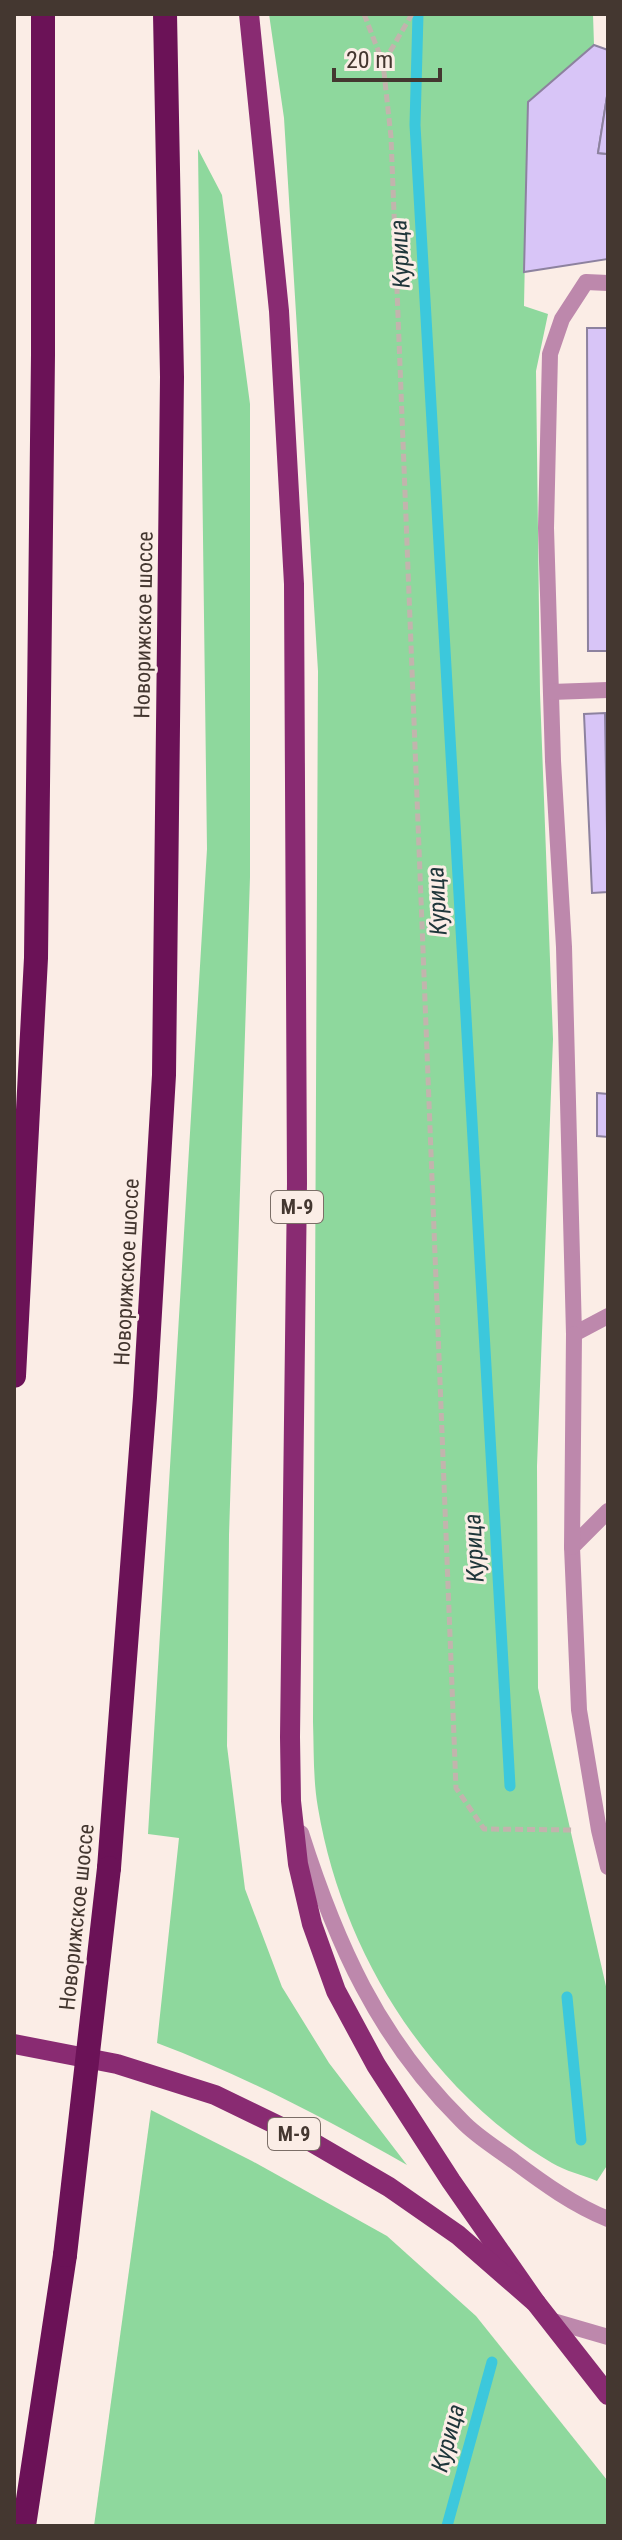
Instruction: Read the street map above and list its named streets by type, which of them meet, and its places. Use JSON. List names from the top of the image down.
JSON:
{
  "streets": {
    "highway": ["Новорижское шоссе"],
    "main road": ["М-9"]
  },
  "water": ["Курица"],
  "scale_bar": "20 m"
}
